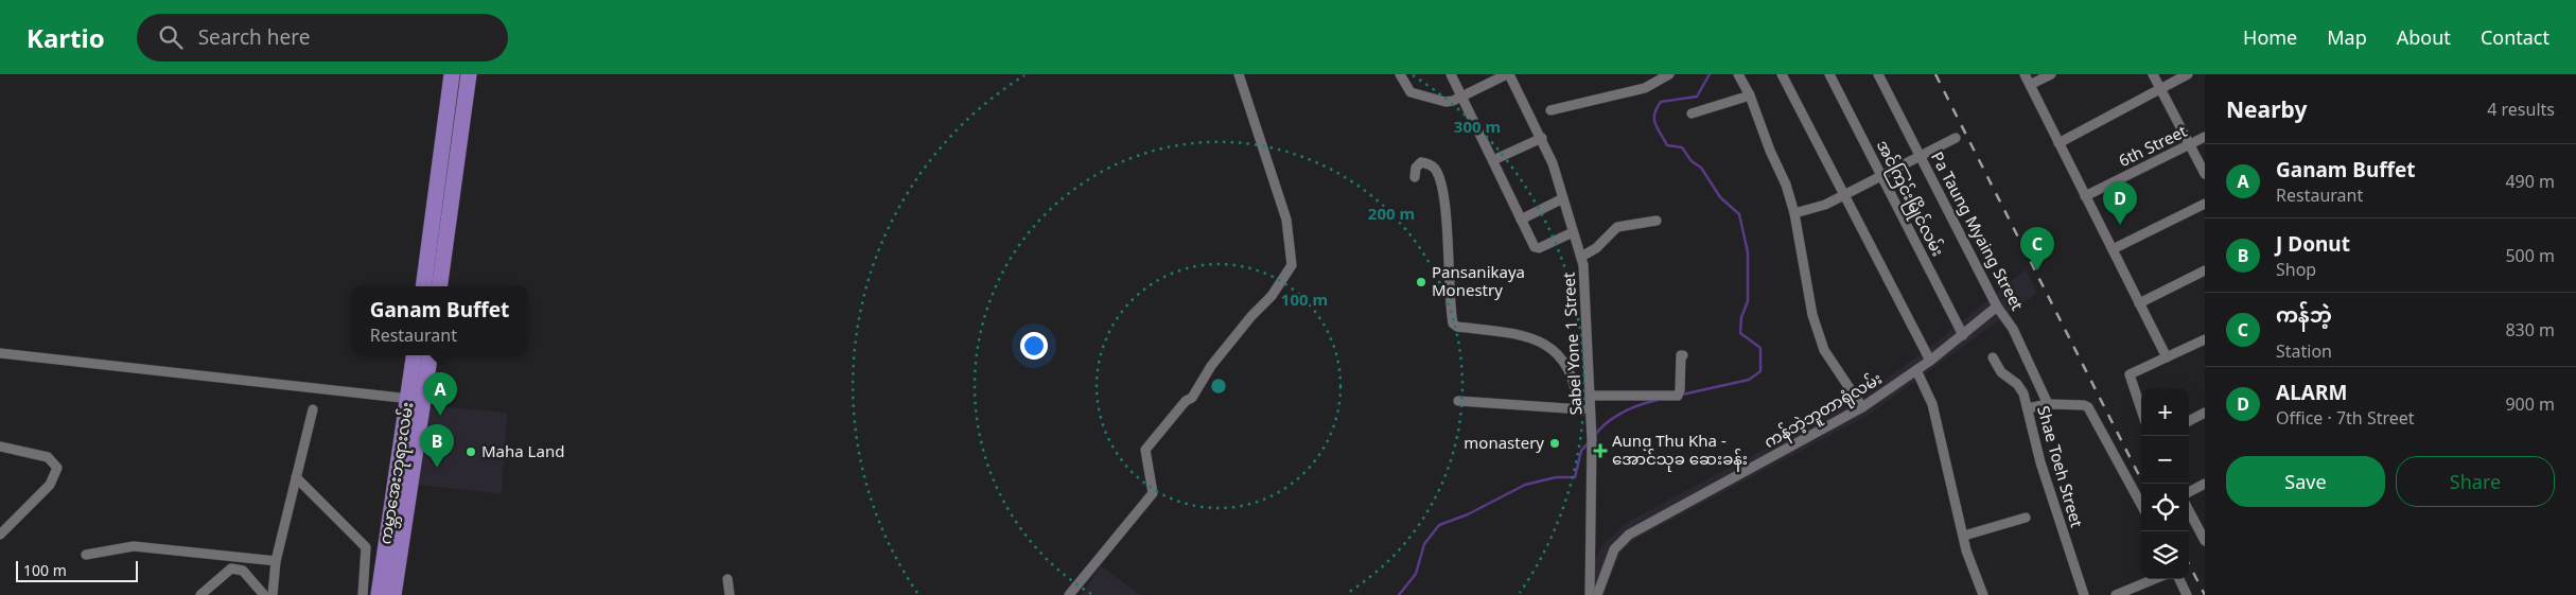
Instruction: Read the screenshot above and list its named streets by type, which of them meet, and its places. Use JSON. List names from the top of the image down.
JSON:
{
  "streets": {
    "main road": ["ကမ္ဘာအေးဘုရားလမ်း"],
    "street": [
      "6th Street",
      "အင်ကြင်းမြိုင်လမ်း",
      "Pa Taung Myaing Street",
      "Sabel Yone 1 Street",
      "ကန်ဘဲ့ဘူတာရုံလမ်း",
      "Shae Toeh Street"
    ]
  },
  "crossings": [
    ["အင်ကြင်းမြိုင်လမ်း", "ကန်ဘဲ့ဘူတာရုံလမ်း"],
    ["Pa Taung Myaing Street", "ကန်ဘဲ့ဘူတာရုံလမ်း"]
  ],
  "places": {
    "other": ["Pansanikaya Monestry", "monastery", "Maha Land"],
    "health": ["Aung Thu Kha - အောင်သုခ ဆေးခန်း"]
  },
  "scale_bar": "100 m",
  "page": {
    "header": "Kartio",
    "search": "Search here",
    "nav": [
      "Home",
      "Map",
      "About",
      "Contact"
    ],
    "heading": ["Nearby", "4 results"],
    "list": [
      {
        "mark": "A",
        "name": "Ganam Buffet",
        "note": "Restaurant",
        "value": "490 m"
      },
      {
        "mark": "B",
        "name": "J Donut",
        "note": "Shop",
        "value": "500 m"
      },
      {
        "mark": "C",
        "name": "ကန်ဘဲ့",
        "note": "Station",
        "value": "830 m"
      },
      {
        "mark": "D",
        "name": "ALARM",
        "note": "Office · 7th Street",
        "value": "900 m"
      }
    ],
    "pins": [
      "D",
      "C",
      "A",
      "B"
    ],
    "popup": ["Ganam Buffet", "Restaurant"],
    "map_buttons": ["+", "−"],
    "buttons": ["Save", "Share"],
    "scale": "100 m"
  },
  "rings": ["300 m", "200 m", "100 m"]
}
